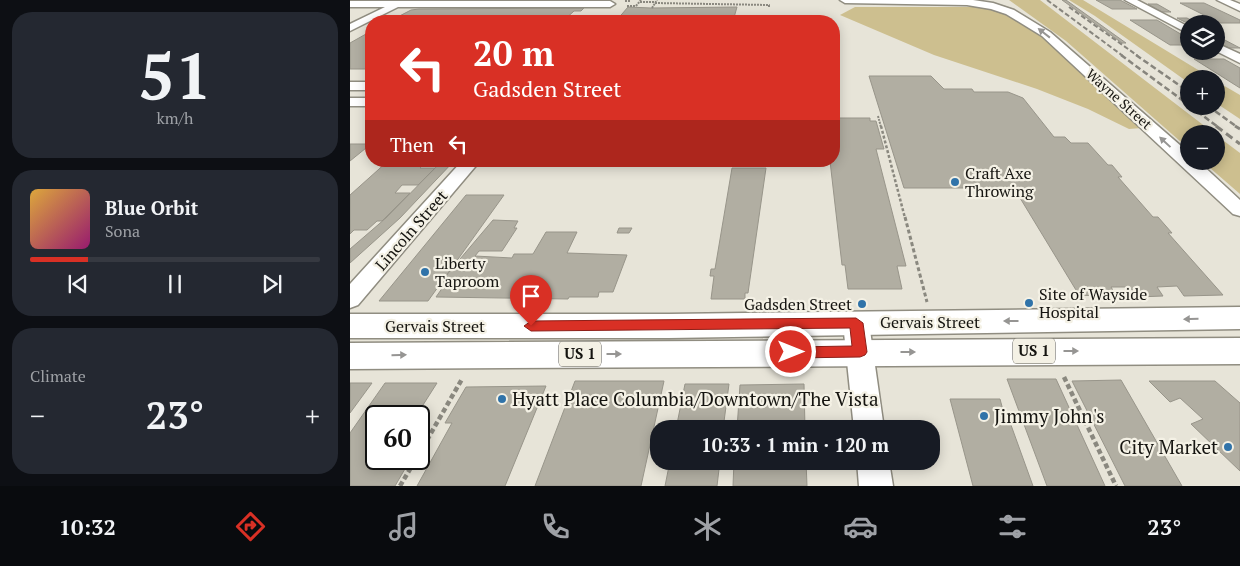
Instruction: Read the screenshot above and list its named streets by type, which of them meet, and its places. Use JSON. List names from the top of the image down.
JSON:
{
  "streets": {
    "main road": ["Gervais Street", "US 1"],
    "street": ["Wayne Street", "Lincoln Street"]
  },
  "one_way": ["Wayne Street"],
  "places": [
    "Craft Axe Throwing",
    "Liberty Taproom",
    "Site of Wayside Hospital",
    "Gadsden Street",
    "Hyatt Place Columbia/Downtown/The Vista",
    "Jimmy John's",
    "City Market"
  ],
  "page": {
    "tile": [
      ["51", "km/h"],
      "Climate"
    ],
    "map_buttons": ["+", "−"],
    "turn": ["20 m", "Gadsden Street"],
    "then": "Then",
    "song": ["Blue Orbit", "Sona"],
    "heat": ["−", "23°", "+"],
    "limit": "60",
    "trip": "10:33 · 1 min · 120 m",
    "tabs": ["10:32", "23°"]
  }
}
